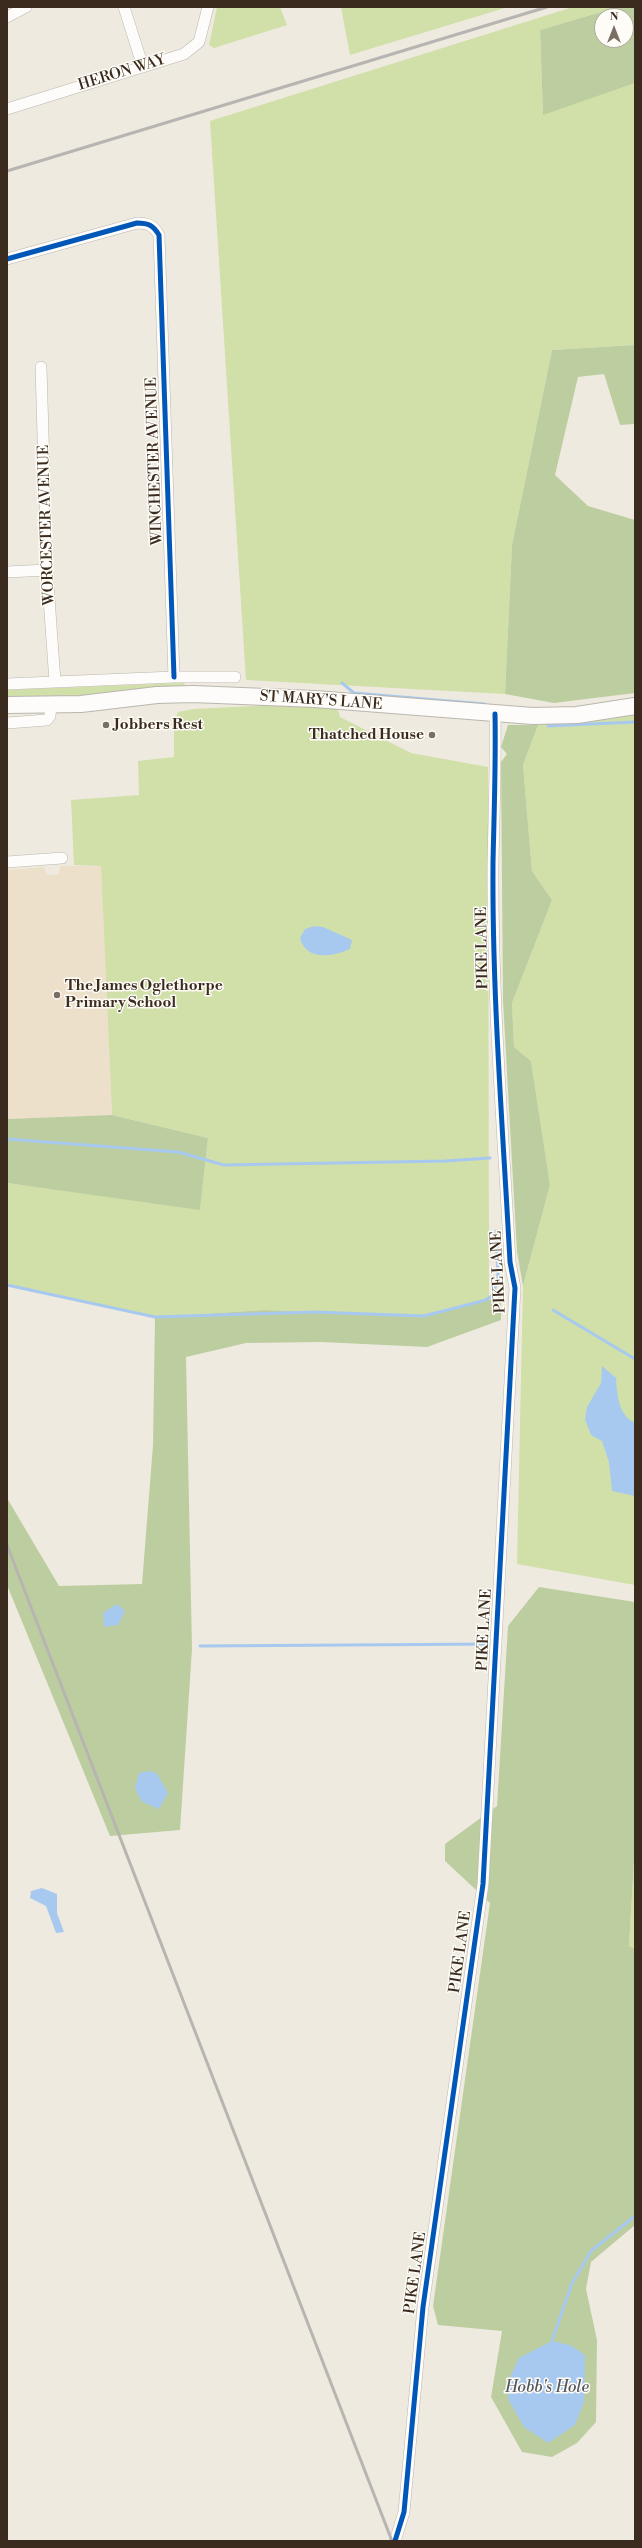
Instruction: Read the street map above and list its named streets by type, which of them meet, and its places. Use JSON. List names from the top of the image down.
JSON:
{
  "streets": {
    "main road": ["ST MARY'S LANE"],
    "street": [
      "HERON WAY",
      "WINCHESTER AVENUE",
      "WORCESTER AVENUE",
      "PIKE LANE"
    ]
  },
  "crossings": [
    ["ST MARY'S LANE", "PIKE LANE"]
  ],
  "water": ["Hobb's Hole"],
  "places": ["Jobbers Rest", "Thatched House", "The James Oglethorpe Primary School"],
  "north": "top"
}
